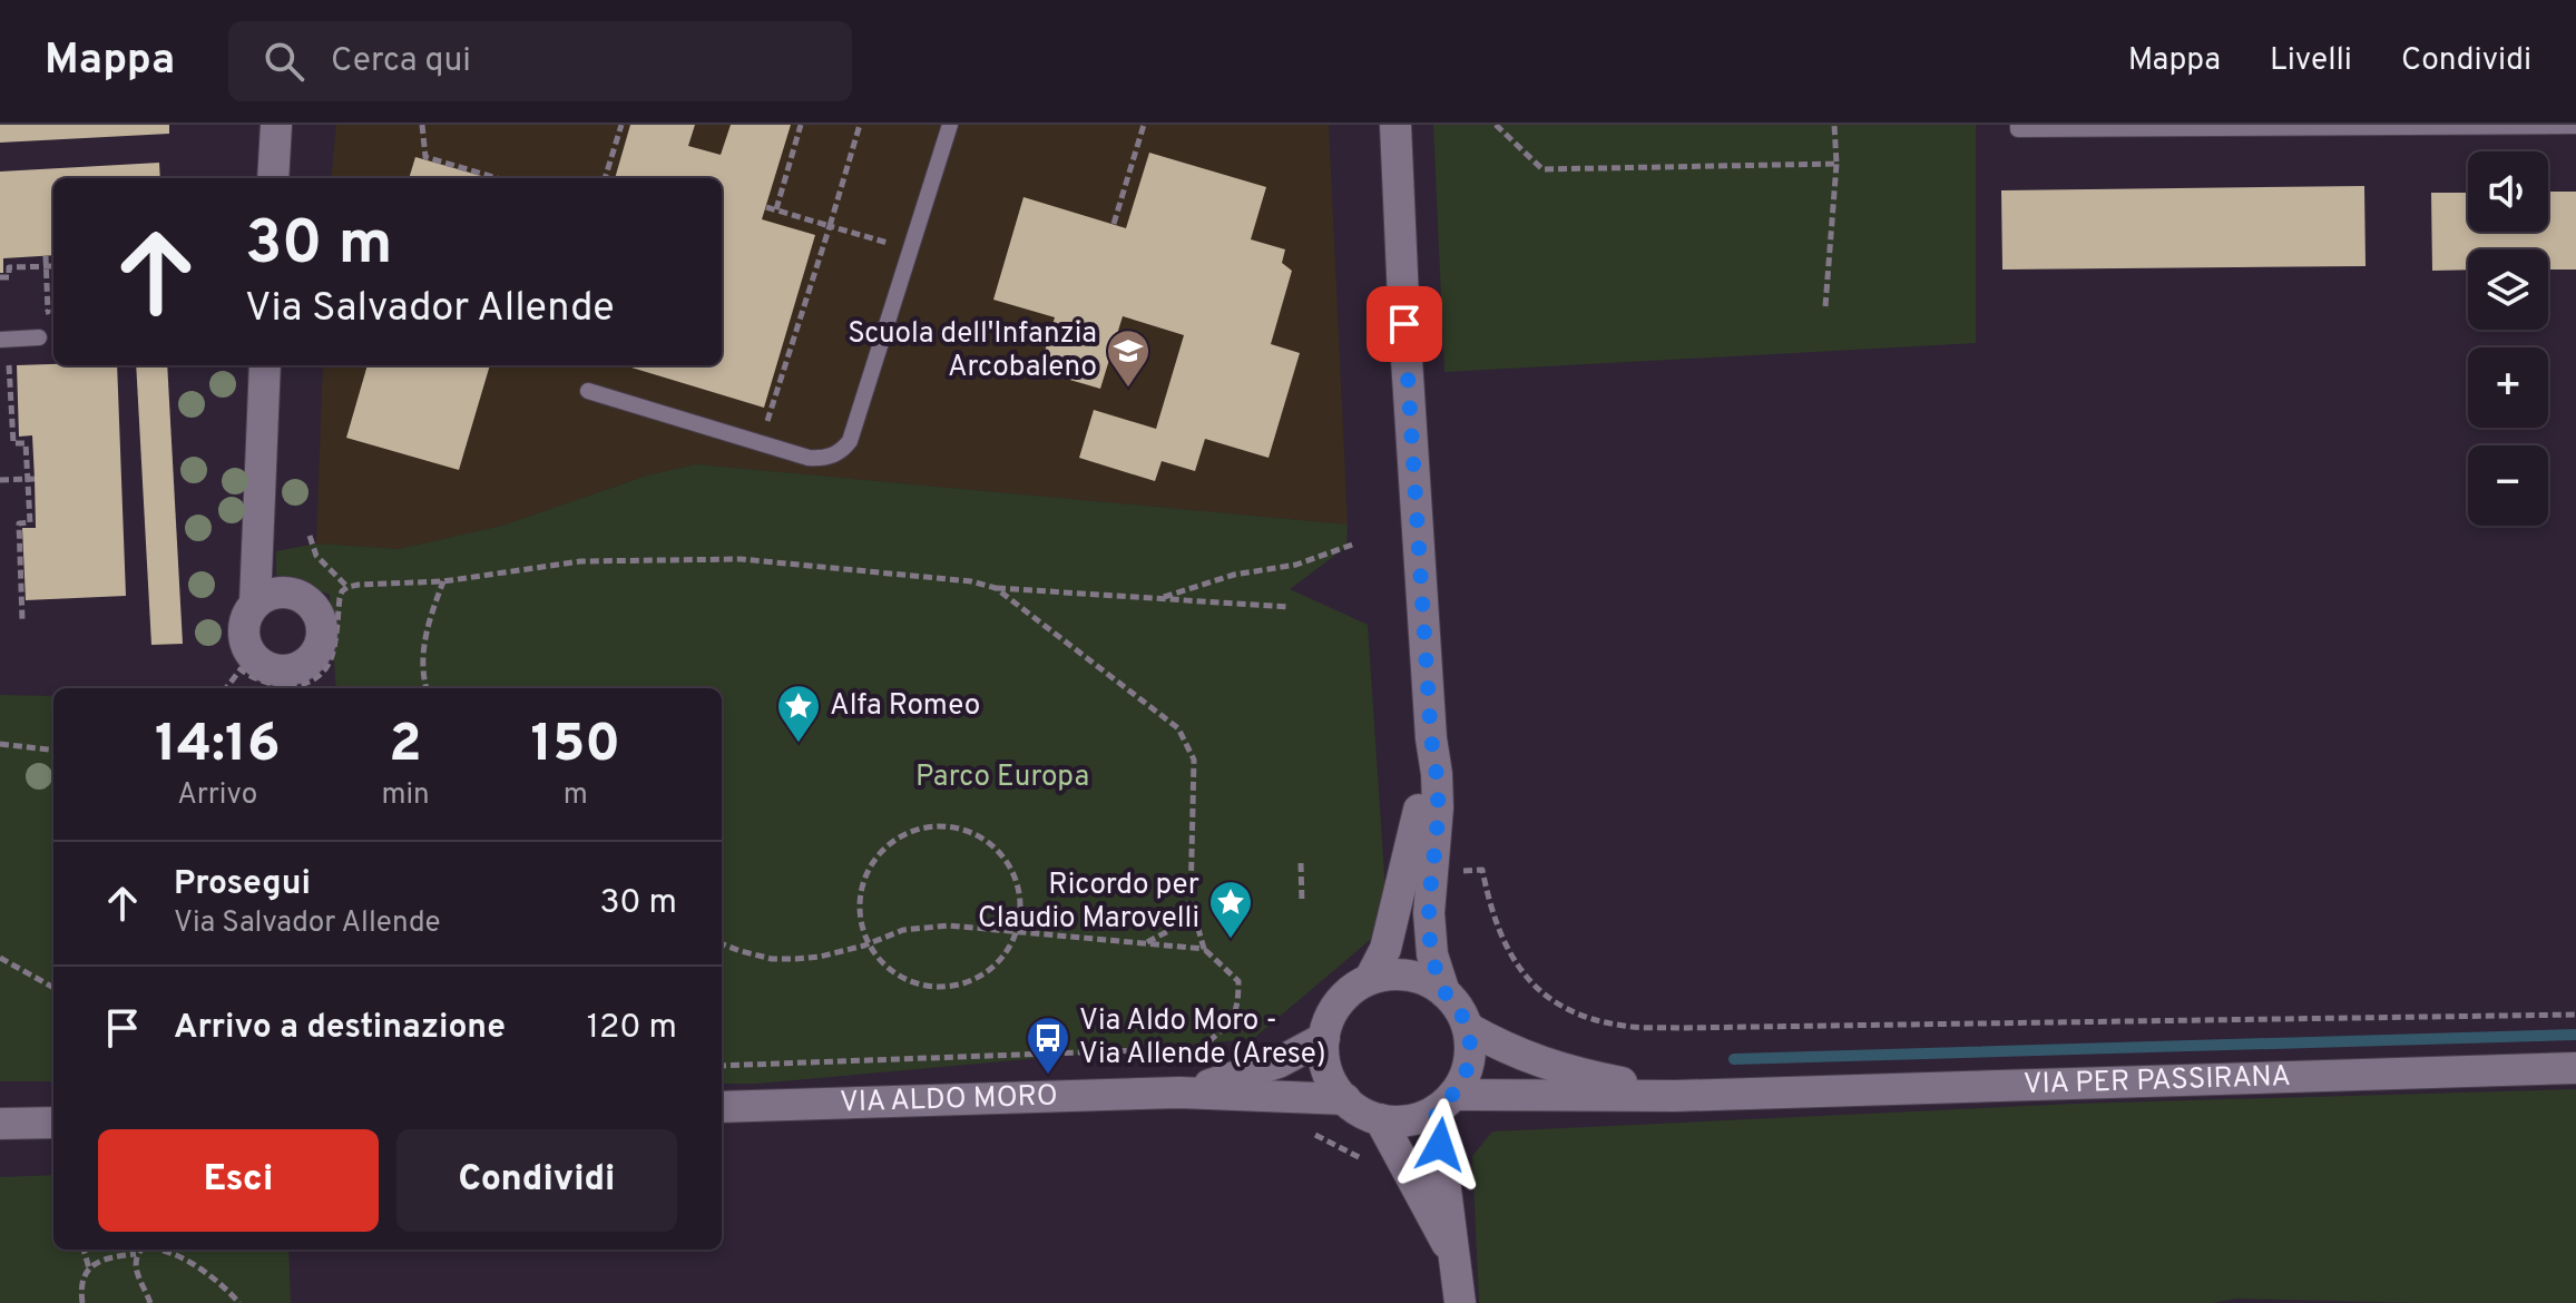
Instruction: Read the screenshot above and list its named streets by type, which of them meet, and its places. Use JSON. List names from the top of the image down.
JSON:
{
  "streets": {
    "street": ["VIA PER PASSIRANA", "VIA ALDO MORO"]
  },
  "crossings": [
    ["VIA PER PASSIRANA", "VIA ALDO MORO"]
  ],
  "parks": ["Parco Europa"],
  "places": {
    "school or university": ["Scuola dell'Infanzia Arcobaleno"],
    "place": ["Alfa Romeo", "Ricordo per Claudio Marovelli"],
    "bus stop": ["Via Aldo Moro - Via Allende (Arese)"]
  },
  "page": {
    "header": "Mappa",
    "search": "Cerca qui",
    "nav": ["Mappa", "Livelli", "Condividi"],
    "map_buttons": ["+", "−"],
    "turn": ["30 m", "Via Salvador Allende"],
    "eta": [
      "14:16",
      "Arrivo",
      "2",
      "min",
      "150",
      "m"
    ],
    "list": [
      {
        "name": "Prosegui",
        "note": "Via Salvador Allende",
        "value": "30 m"
      },
      {
        "name": "Arrivo a destinazione",
        "value": "120 m"
      }
    ],
    "buttons": ["Esci", "Condividi"]
  }
}
